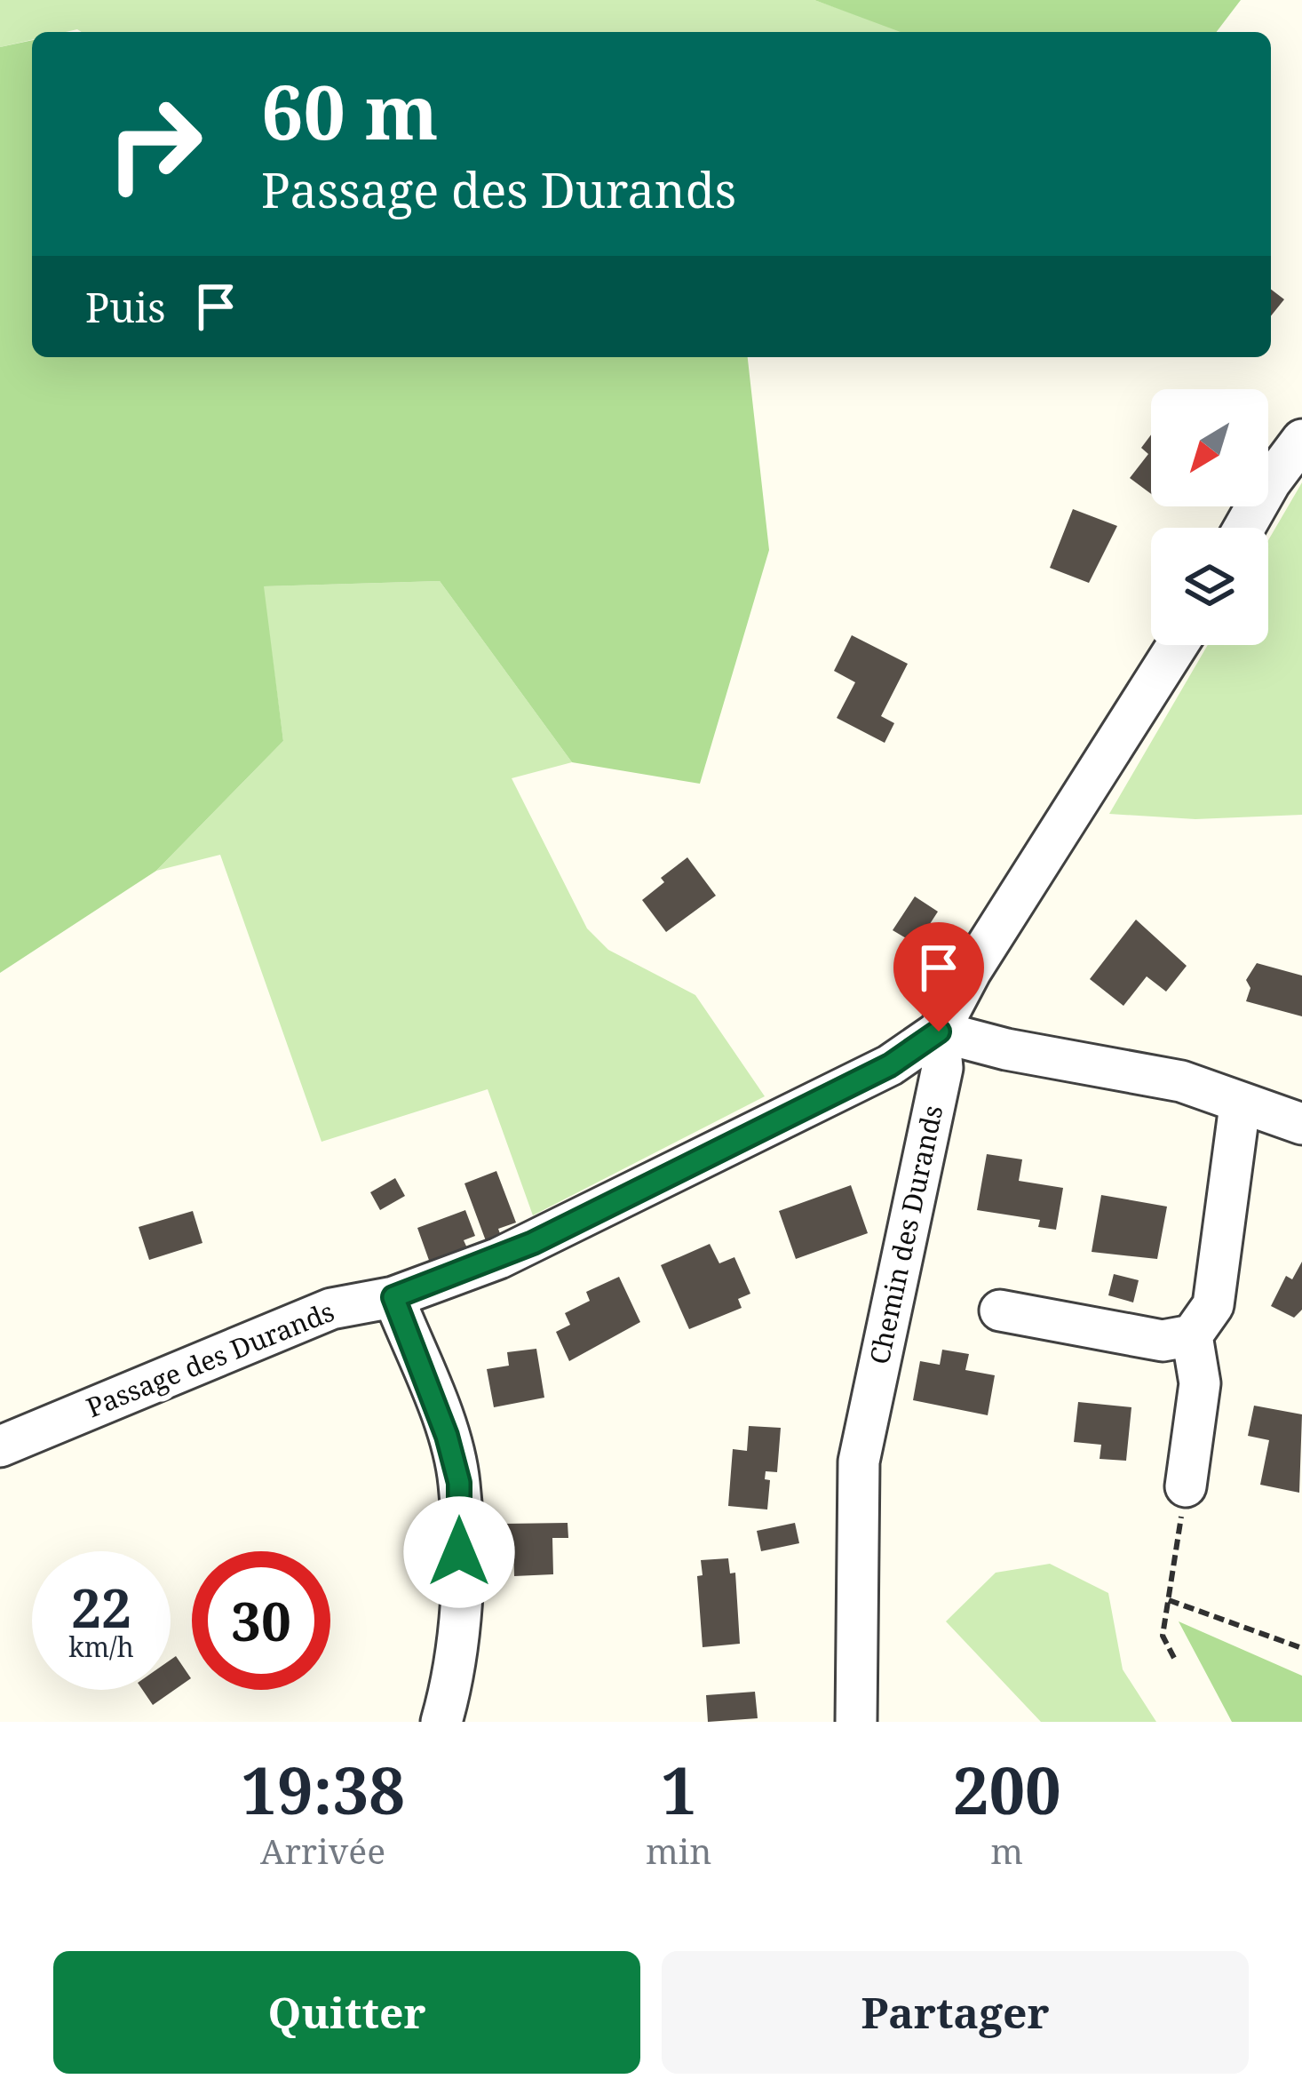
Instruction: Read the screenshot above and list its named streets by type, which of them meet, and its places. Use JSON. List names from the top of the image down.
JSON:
{
  "streets": {
    "street": ["Chemin des Durands", "Passage des Durands"]
  },
  "crossings": [
    ["Chemin des Durands", "Passage des Durands"]
  ],
  "north": "bottom left",
  "page": {
    "turn": ["60 m", "Passage des Durands"],
    "then": "Puis",
    "speed": "22 km/h",
    "limit": "30",
    "eta": [
      "19:38",
      "Arrivée",
      "1",
      "min",
      "200",
      "m"
    ],
    "buttons": ["Quitter", "Partager"]
  }
}
